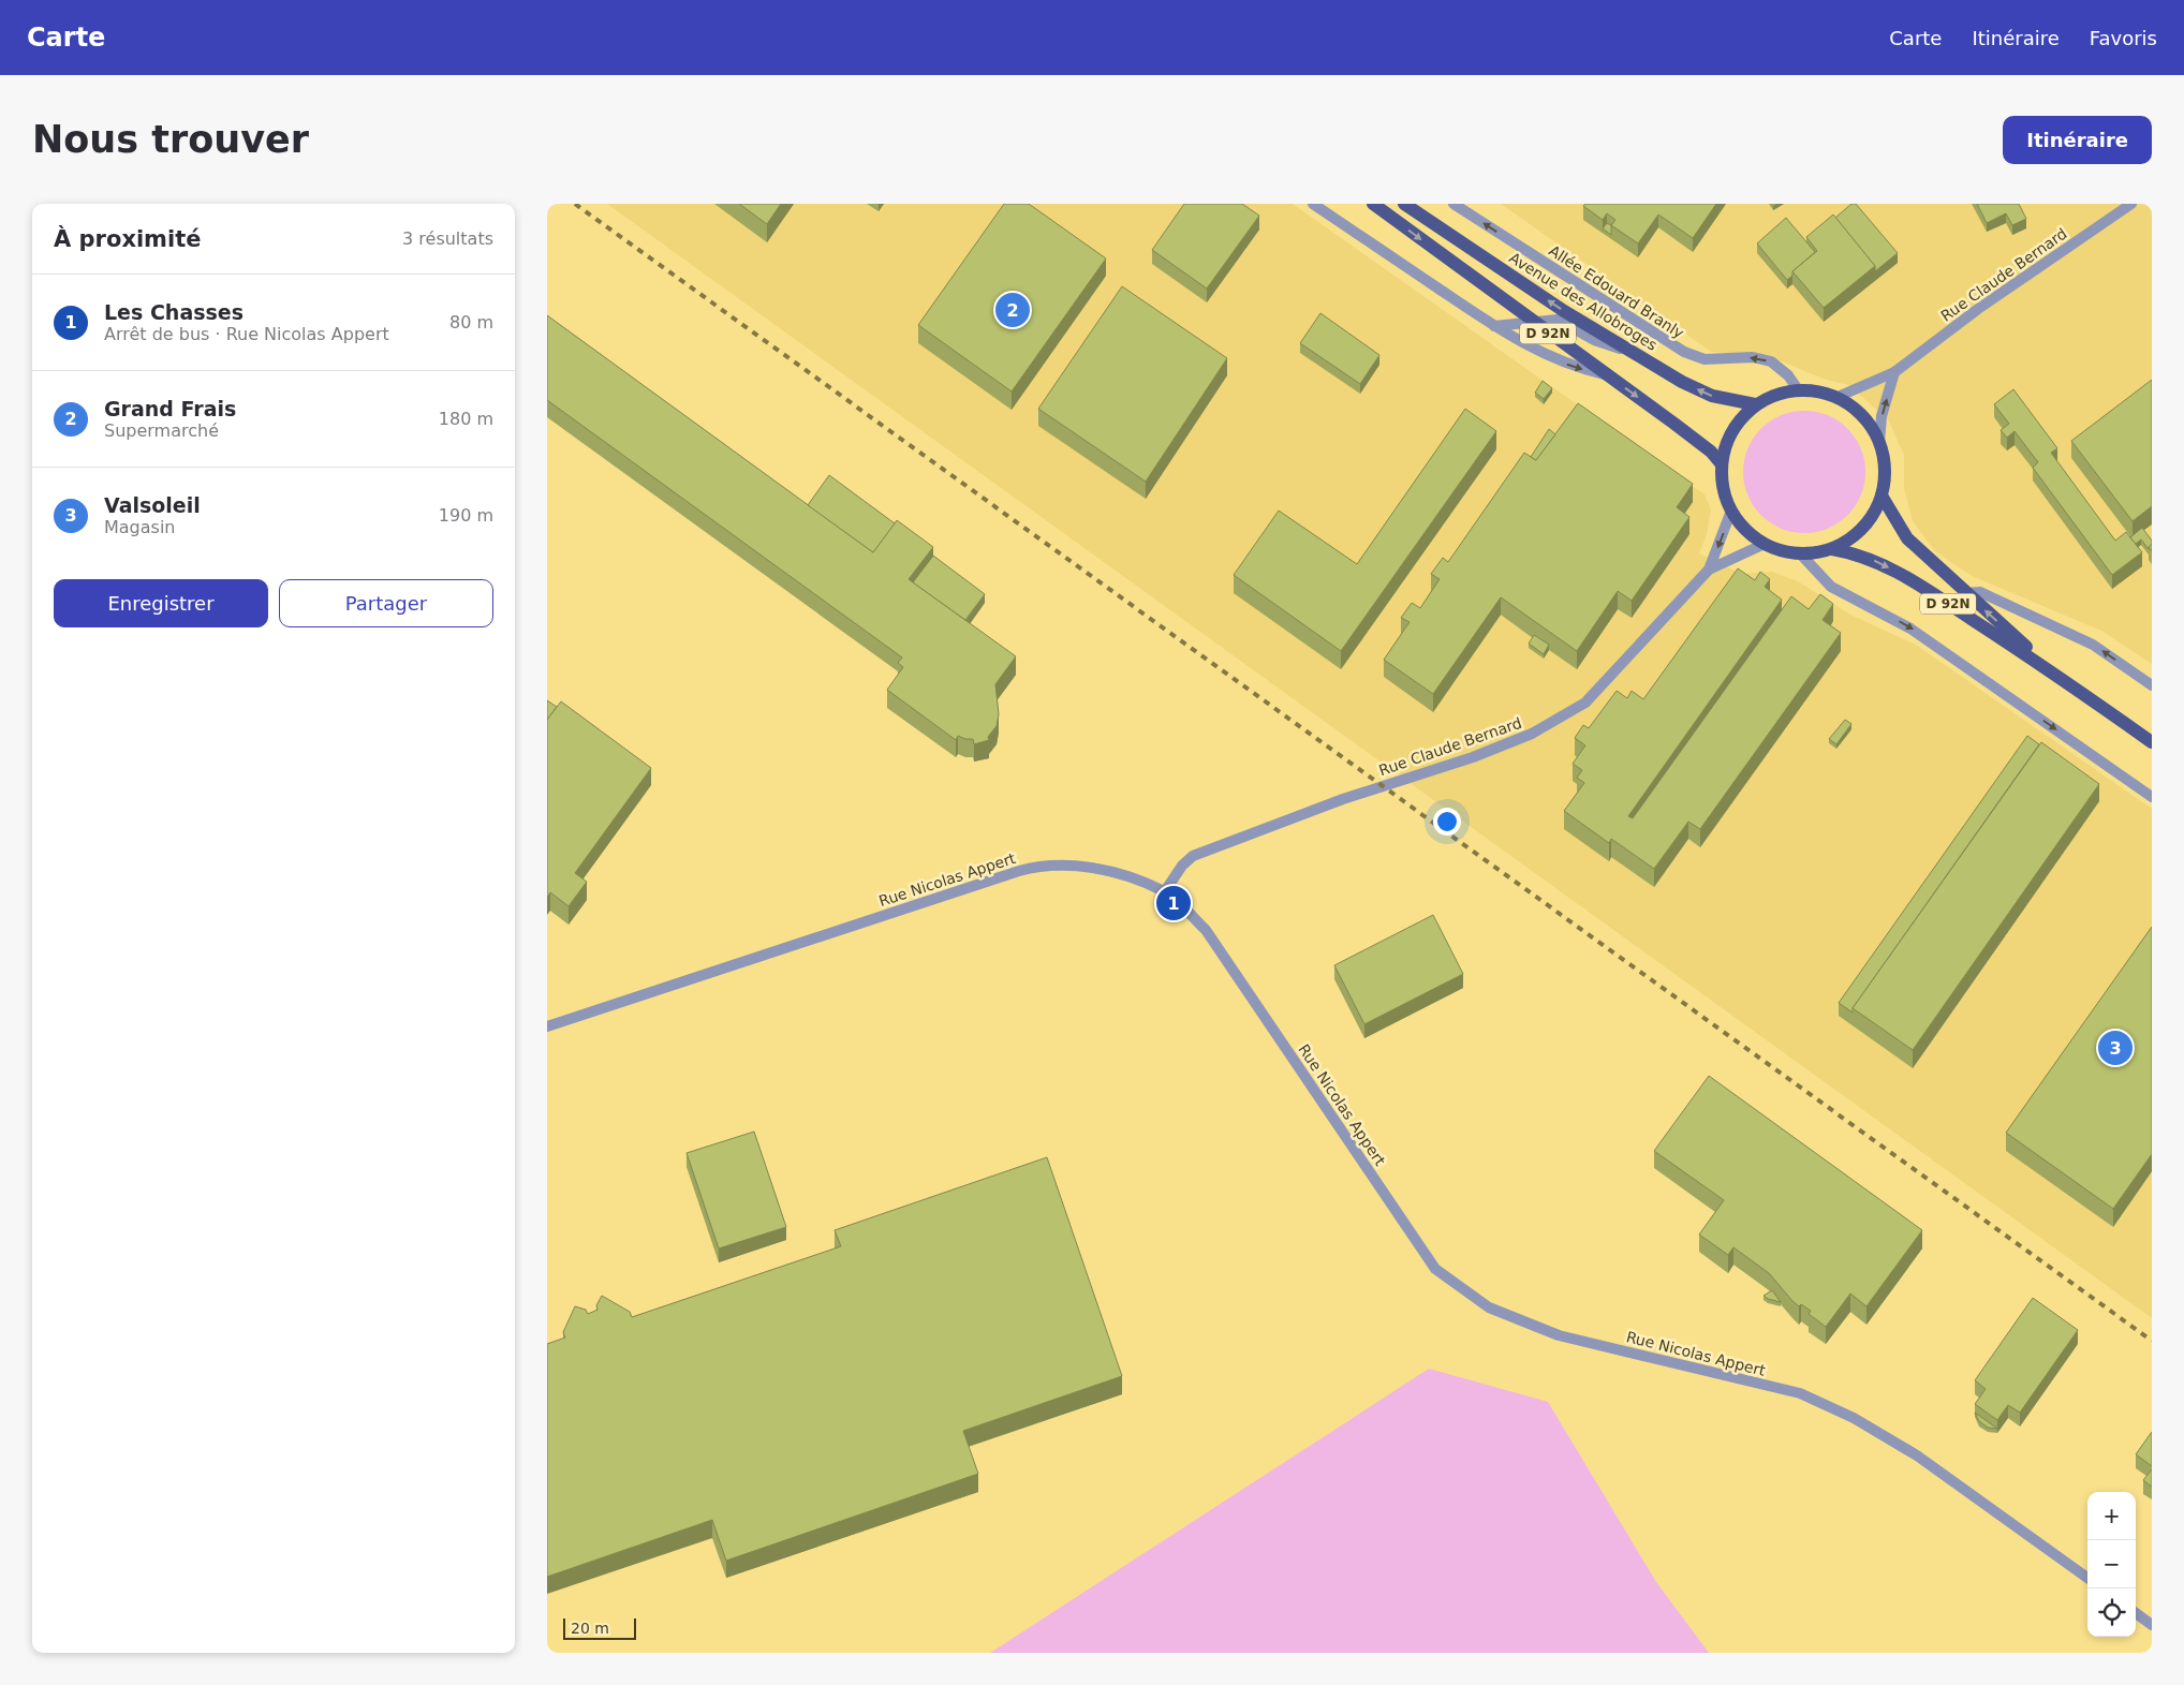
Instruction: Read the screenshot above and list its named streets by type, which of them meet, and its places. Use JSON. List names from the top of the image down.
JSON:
{
  "streets": {
    "main road": ["Avenue des Allobroges", "D 92N"],
    "street": ["Rue Claude Bernard", "Allée Edouard Branly", "Rue Nicolas Appert"]
  },
  "crossings": [
    ["Rue Claude Bernard", "Allée Edouard Branly"],
    ["Rue Claude Bernard", "Avenue des Allobroges"],
    ["Rue Claude Bernard", "D 92N"],
    ["Rue Claude Bernard", "Rue Nicolas Appert"],
    ["Allée Edouard Branly", "Avenue des Allobroges"],
    ["Allée Edouard Branly", "D 92N"],
    ["Avenue des Allobroges", "D 92N"]
  ],
  "scale_bar": "20 m",
  "page": {
    "header": "Carte",
    "nav": ["Carte", "Itinéraire", "Favoris"],
    "buttons": [
      "Itinéraire",
      ["Enregistrer", "Partager"]
    ],
    "title": "Nous trouver",
    "heading": ["À proximité", "3 résultats"],
    "list": [
      {
        "mark": "1",
        "name": "Les Chasses",
        "note": "Arrêt de bus · Rue Nicolas Appert",
        "value": "80 m"
      },
      {
        "mark": "2",
        "name": "Grand Frais",
        "note": "Supermarché",
        "value": "180 m"
      },
      {
        "mark": "3",
        "name": "Valsoleil",
        "note": "Magasin",
        "value": "190 m"
      }
    ],
    "pins": ["2", "1", "3"],
    "map_buttons": ["+", "−"],
    "scale": "20 m"
  }
}
